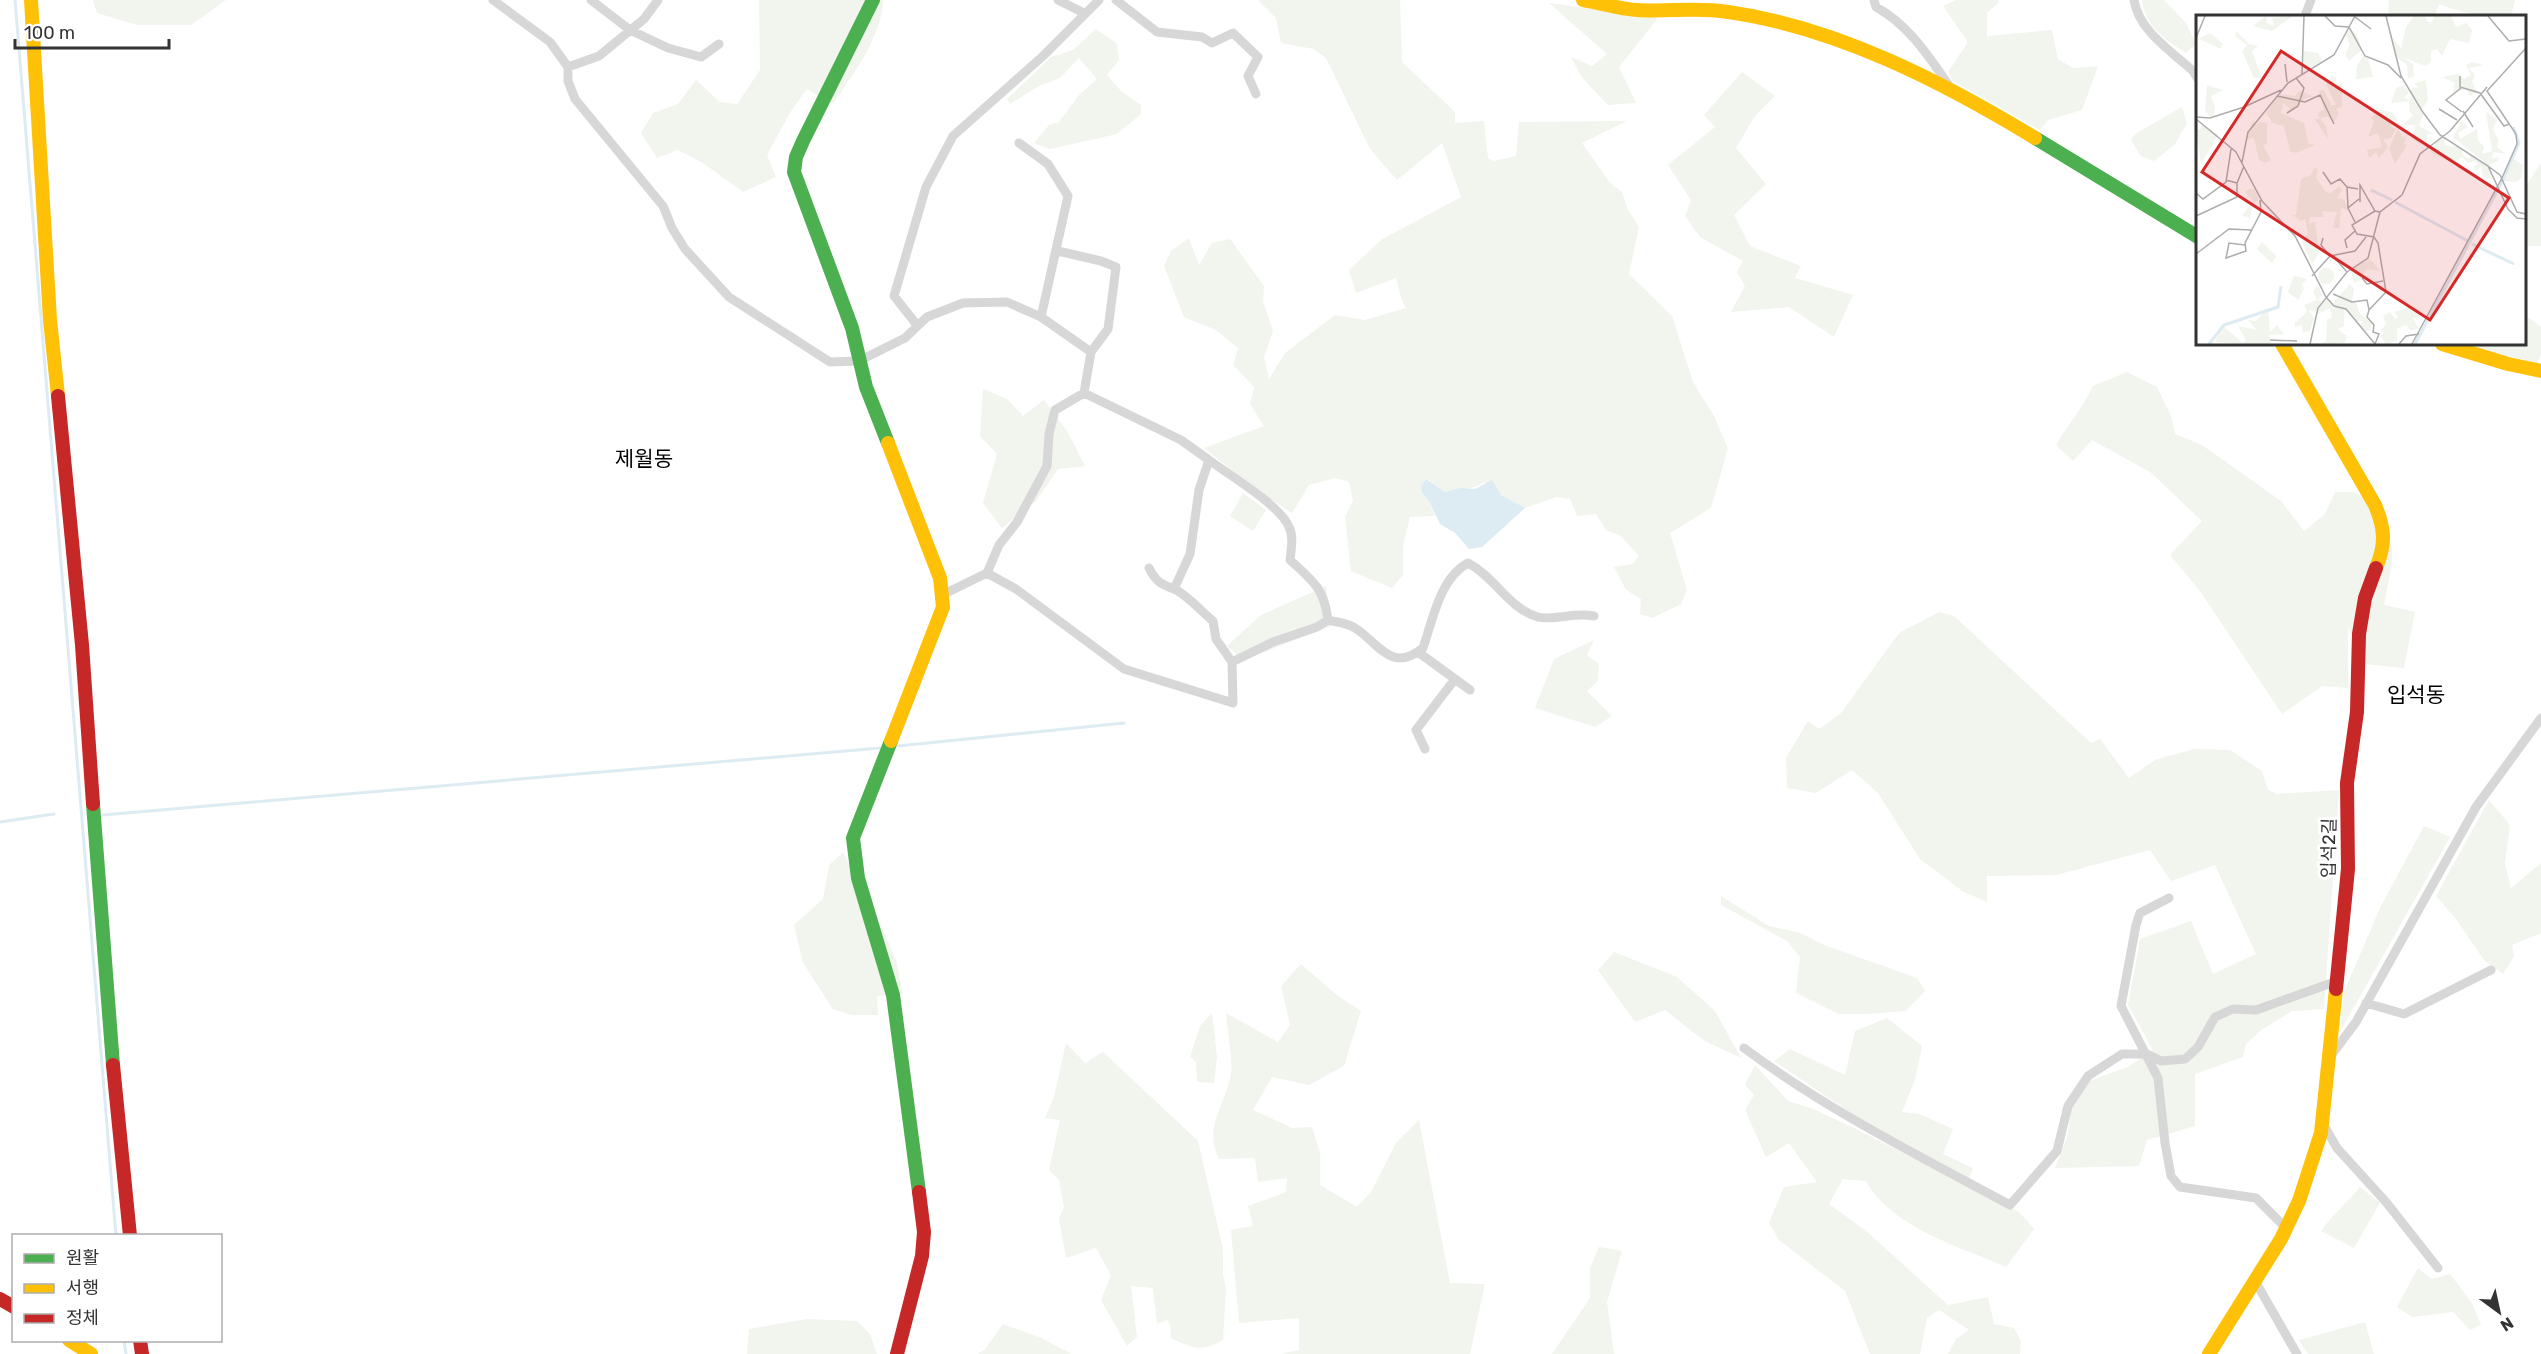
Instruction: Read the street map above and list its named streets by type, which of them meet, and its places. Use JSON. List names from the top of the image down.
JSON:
{
  "streets": {
    "street": ["입석2길"]
  },
  "districts": ["제월동", "입석동"],
  "legend": ["원활", "서행", "정체"],
  "scale_bar": "100 m",
  "north": "bottom right"
}
